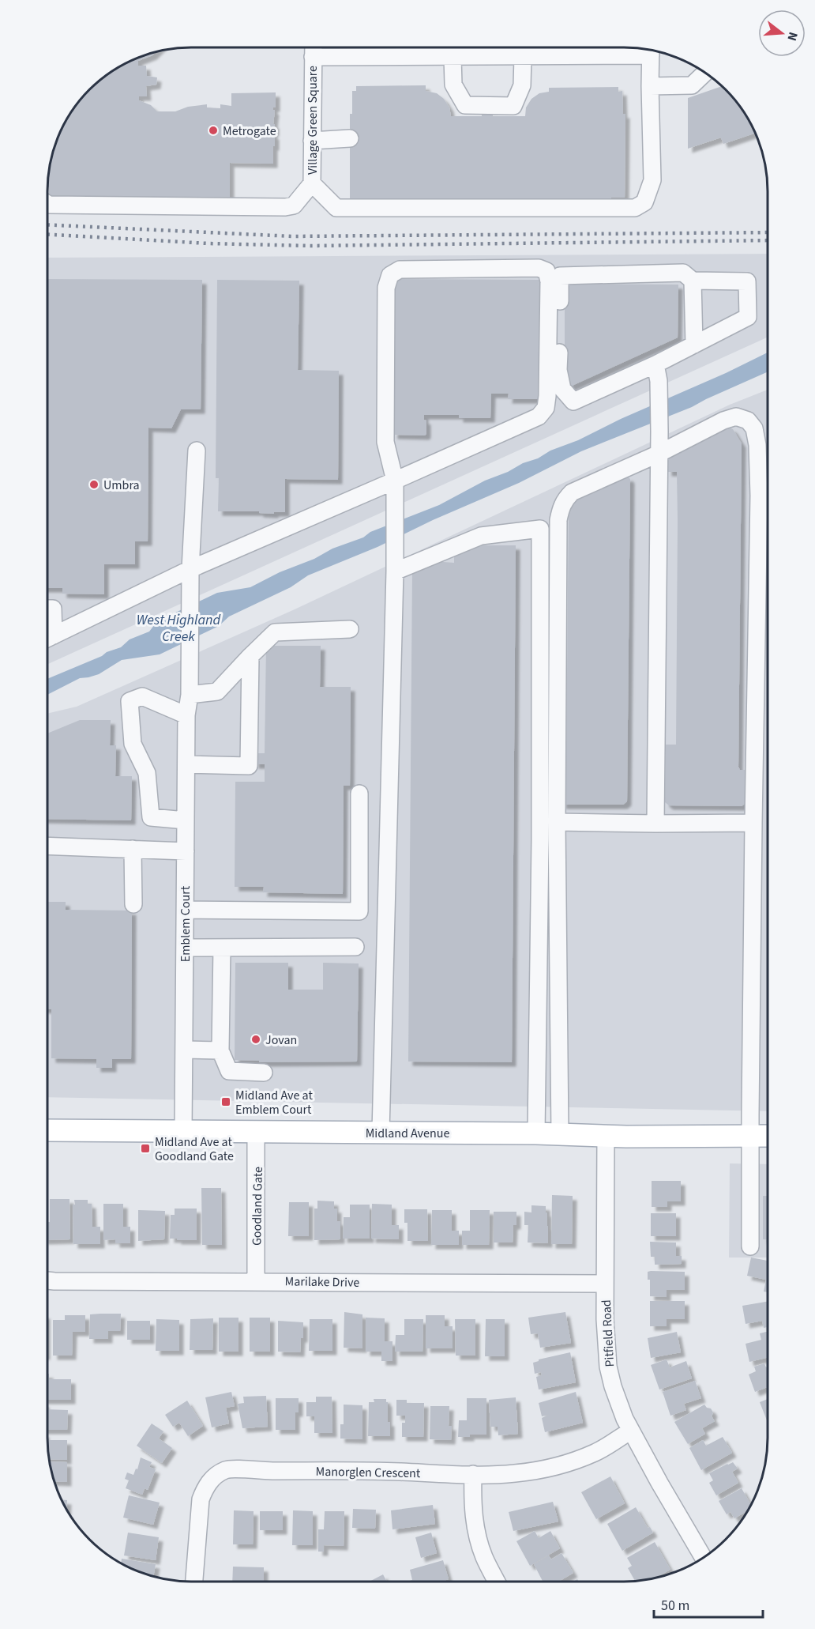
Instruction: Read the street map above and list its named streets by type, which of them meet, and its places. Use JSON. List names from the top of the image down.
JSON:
{
  "streets": {
    "main road": ["Midland Avenue"],
    "street": [
      "Village Green Square",
      "Emblem Court",
      "Goodland Gate",
      "Marilake Drive",
      "Pitfield Road",
      "Manorglen Crescent"
    ]
  },
  "crossings": [
    ["Emblem Court", "Midland Avenue"],
    ["Midland Avenue", "Goodland Gate"],
    ["Midland Avenue", "Pitfield Road"],
    ["Goodland Gate", "Marilake Drive"],
    ["Marilake Drive", "Pitfield Road"],
    ["Pitfield Road", "Manorglen Crescent"]
  ],
  "water": ["West Highland Creek"],
  "places": {
    "other": ["Metrogate", "Umbra", "Jovan"],
    "transit": ["Midland Ave at Emblem Court", "Midland Ave at Goodland Gate"]
  },
  "scale_bar": "50 m",
  "north": "right"
}
